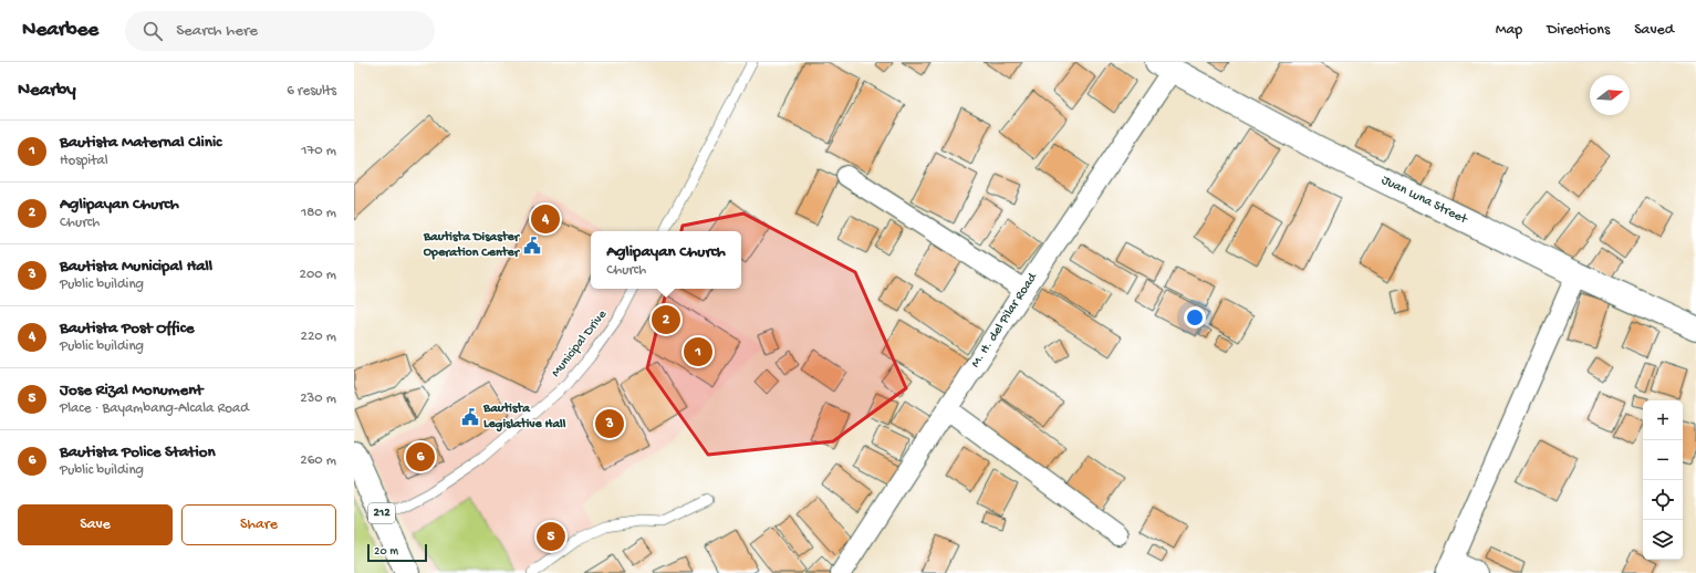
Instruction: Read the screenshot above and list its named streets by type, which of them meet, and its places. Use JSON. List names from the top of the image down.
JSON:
{
  "streets": {
    "street": ["Juan Luna Street", "M. H. del Pilar Road", "212"],
    "lane": ["Municipal Drive"]
  },
  "crossings": [
    ["Juan Luna Street", "M. H. del Pilar Road"],
    ["Municipal Drive", "212"]
  ],
  "places": {
    "public building": ["Bautista Disaster Operation Center", "Bautista Legislative Hall"]
  },
  "scale_bar": "20 m",
  "north": "right",
  "page": {
    "header": "Nearbee",
    "search": "Search here",
    "nav": ["Map", "Directions", "Saved"],
    "heading": ["Nearby", "6 results"],
    "list": [
      {
        "mark": "1",
        "name": "Bautista Maternal Clinic",
        "note": "Hospital",
        "value": "170 m"
      },
      {
        "mark": "2",
        "name": "Aglipayan Church",
        "note": "Church",
        "value": "180 m"
      },
      {
        "mark": "3",
        "name": "Bautista Municipal Hall",
        "note": "Public building",
        "value": "200 m"
      },
      {
        "mark": "4",
        "name": "Bautista Post Office",
        "note": "Public building",
        "value": "220 m"
      },
      {
        "mark": "5",
        "name": "Jose Rizal Monument",
        "note": "Place · Bayambang-Alcala Road",
        "value": "230 m"
      },
      {
        "mark": "6",
        "name": "Bautista Police Station",
        "note": "Public building",
        "value": "260 m"
      }
    ],
    "pins": [
      "4",
      "2",
      "1",
      "3",
      "6",
      "5"
    ],
    "popup": ["Aglipayan Church", "Church"],
    "map_buttons": ["+", "−"],
    "buttons": ["Save", "Share"],
    "scale": "20 m"
  }
}
